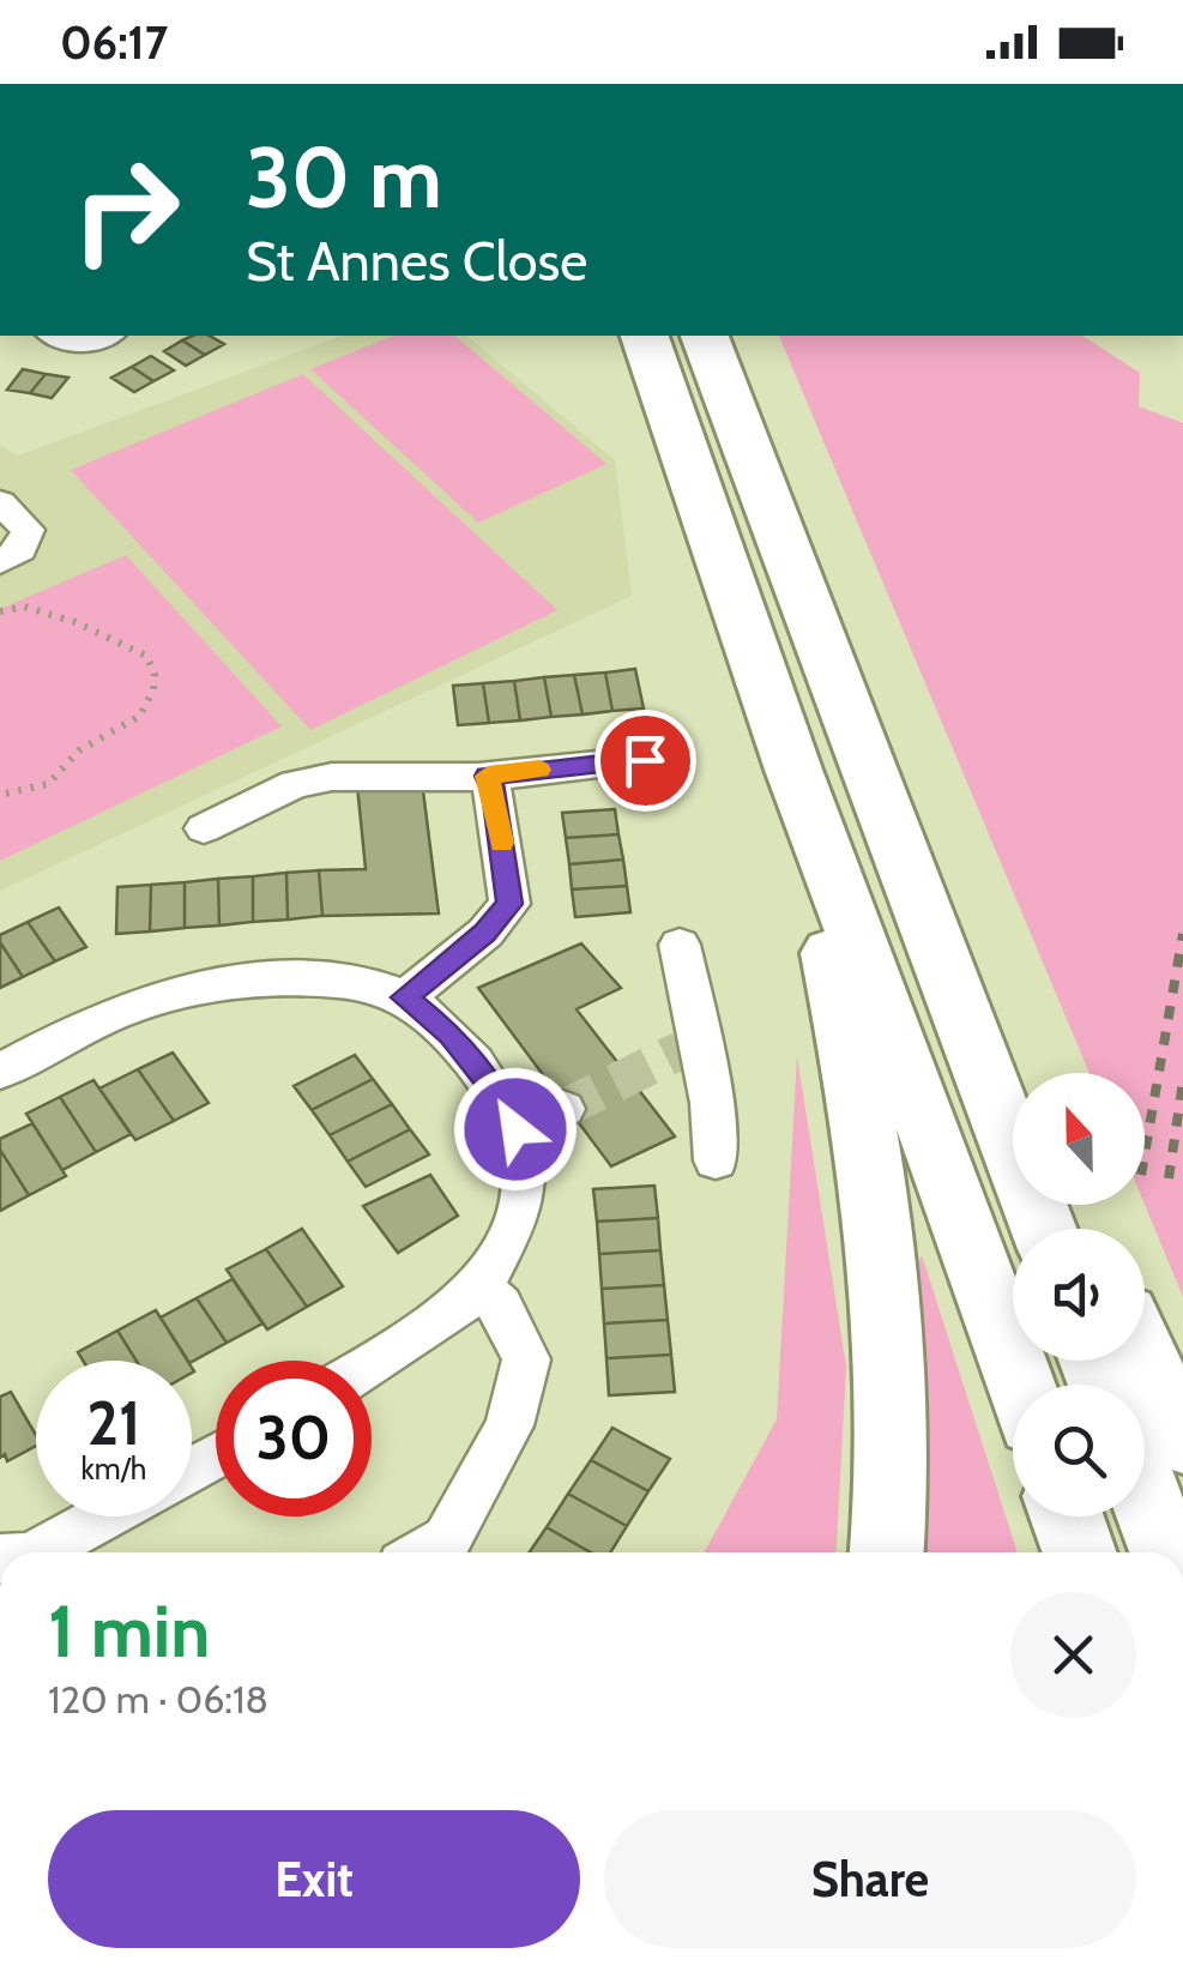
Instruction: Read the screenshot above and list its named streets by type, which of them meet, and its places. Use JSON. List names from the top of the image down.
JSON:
{
  "north": "top",
  "page": {
    "status": "06:17",
    "turn": ["30 m", "St Annes Close"],
    "speed": "21 km/h",
    "limit": "30",
    "heading": ["1 min", "120 m · 06:18"],
    "buttons": ["Exit", "Share"]
  }
}
